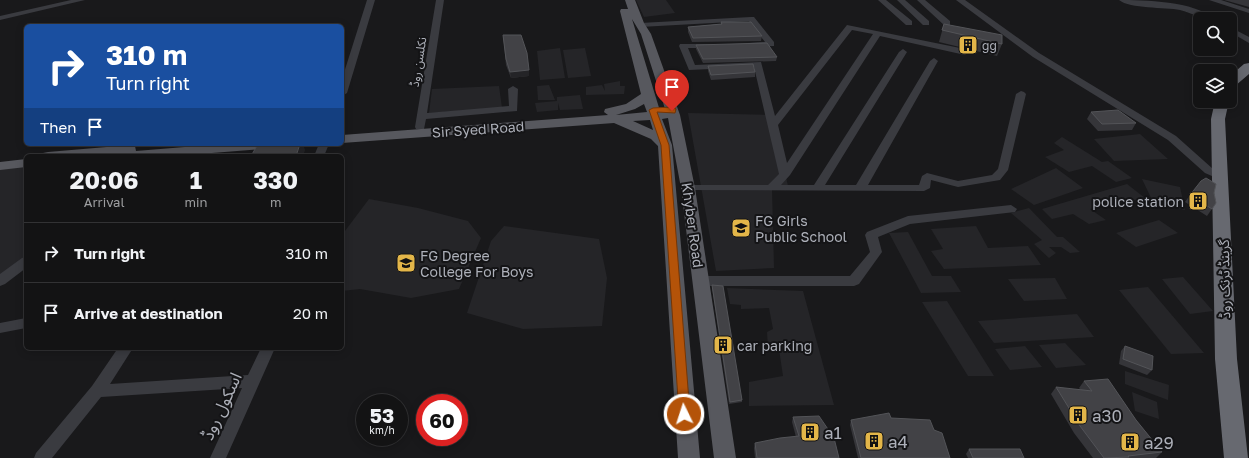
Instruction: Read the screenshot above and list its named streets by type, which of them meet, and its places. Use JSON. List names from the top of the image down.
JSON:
{
  "streets": {
    "highway": ["گرینڈ ٹرنک روڈ"],
    "main road": ["Sir Syed Road", "Khyber Road"],
    "street": ["نکلسن روڈ", "اسکول روڈ"]
  },
  "crossings": [
    ["نکلسن روڈ", "Sir Syed Road"]
  ],
  "places": {
    "building": [
      "gg",
      "police station",
      "car parking",
      "a30",
      "a1",
      "a4",
      "a29"
    ],
    "school or university": ["FG Girls Public School", "FG Degree College For Boys"]
  },
  "page": {
    "turn": ["310 m", "Turn right"],
    "then": "Then",
    "eta": [
      "20:06",
      "Arrival",
      "1",
      "min",
      "330",
      "m"
    ],
    "list": [
      {
        "name": "Turn right",
        "value": "310 m"
      },
      {
        "name": "Arrive at destination",
        "value": "20 m"
      }
    ],
    "speed": "53 km/h",
    "limit": "60"
  }
}
